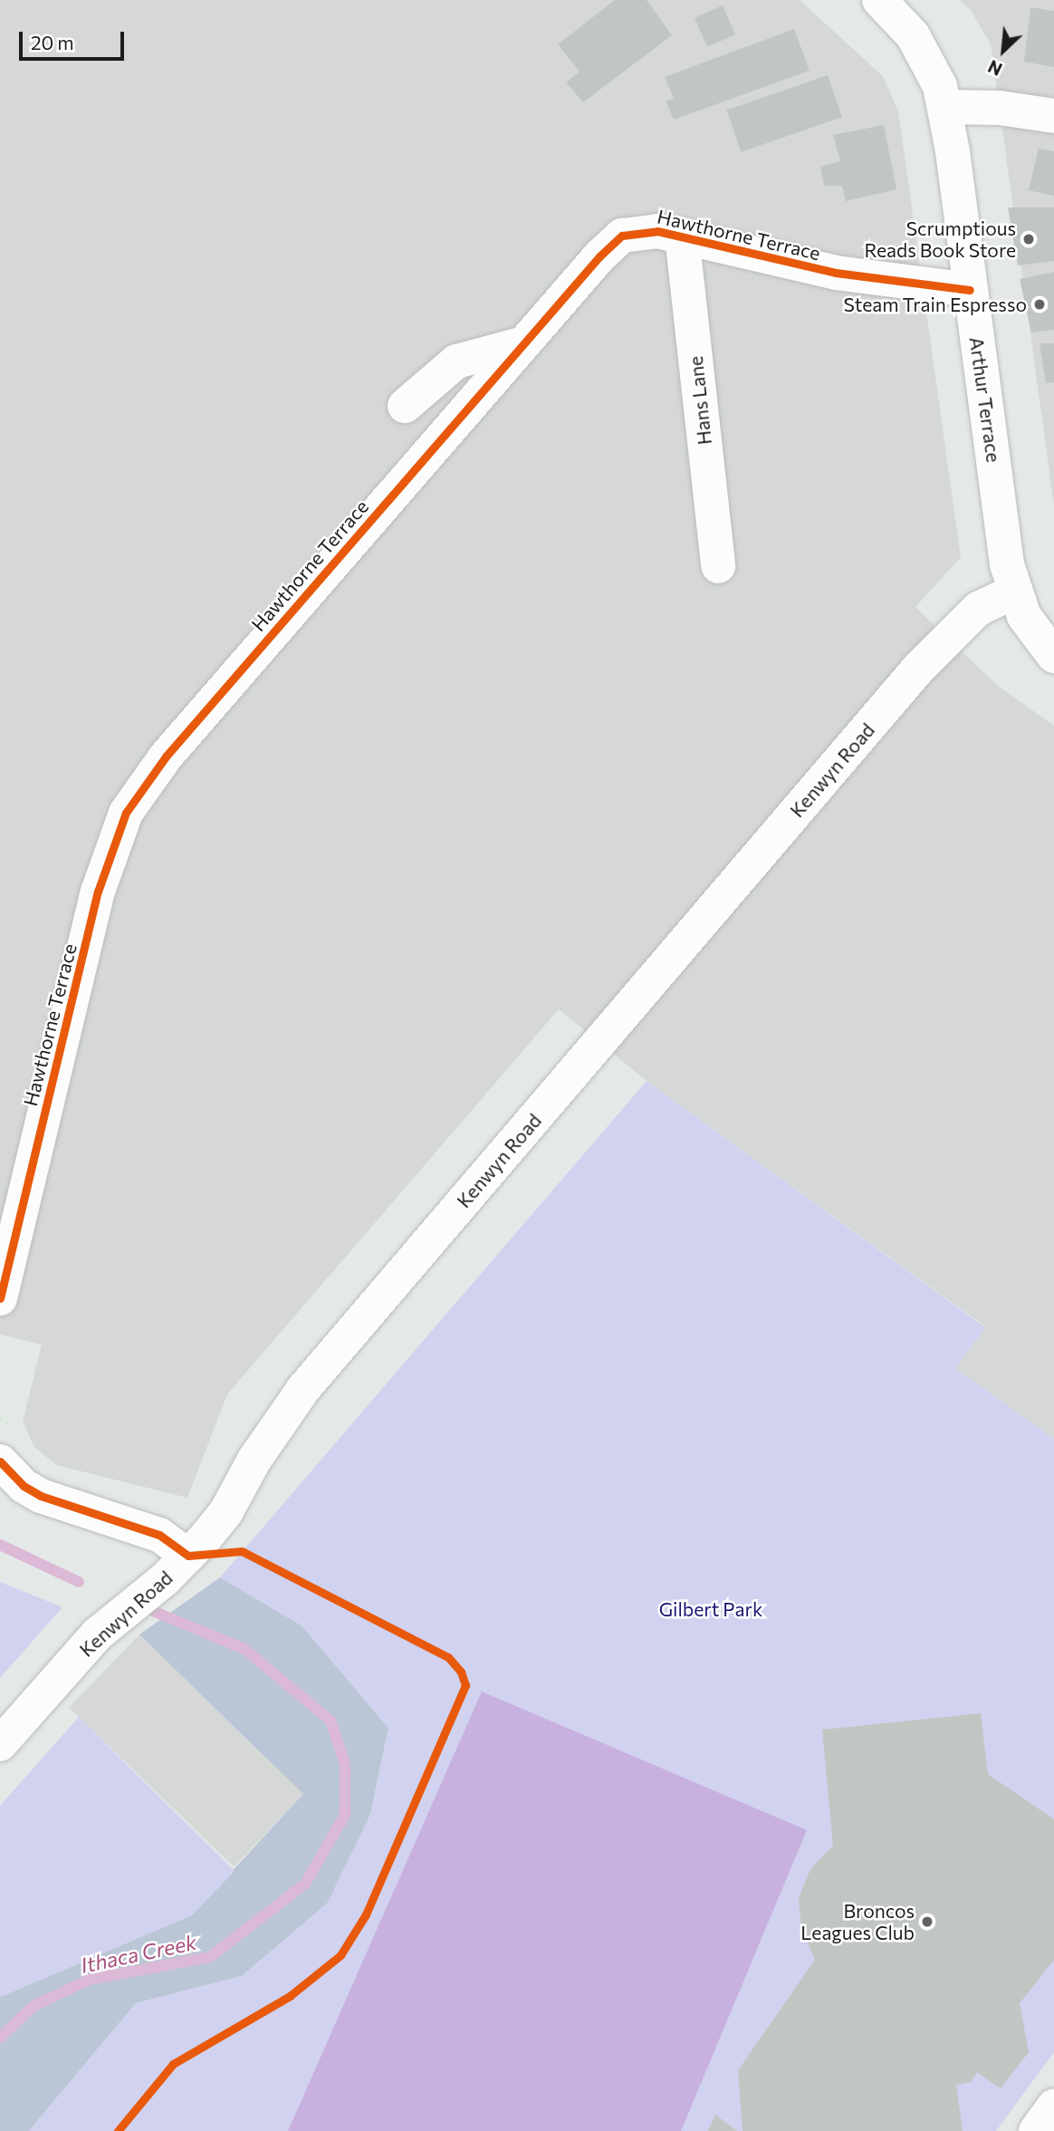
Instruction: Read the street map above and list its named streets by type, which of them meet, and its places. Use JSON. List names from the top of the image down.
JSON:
{
  "streets": {
    "street": [
      "Hawthorne Terrace",
      "Arthur Terrace",
      "Hans Lane",
      "Kenwyn Road"
    ]
  },
  "crossings": [
    ["Hawthorne Terrace", "Arthur Terrace"],
    ["Hawthorne Terrace", "Hans Lane"],
    ["Arthur Terrace", "Kenwyn Road"]
  ],
  "water": ["Ithaca Creek"],
  "parks": ["Gilbert Park"],
  "places": ["Scrumptious Reads Book Store", "Steam Train Espresso", "Broncos Leagues Club"],
  "scale_bar": "20 m",
  "north": "bottom left"
}
